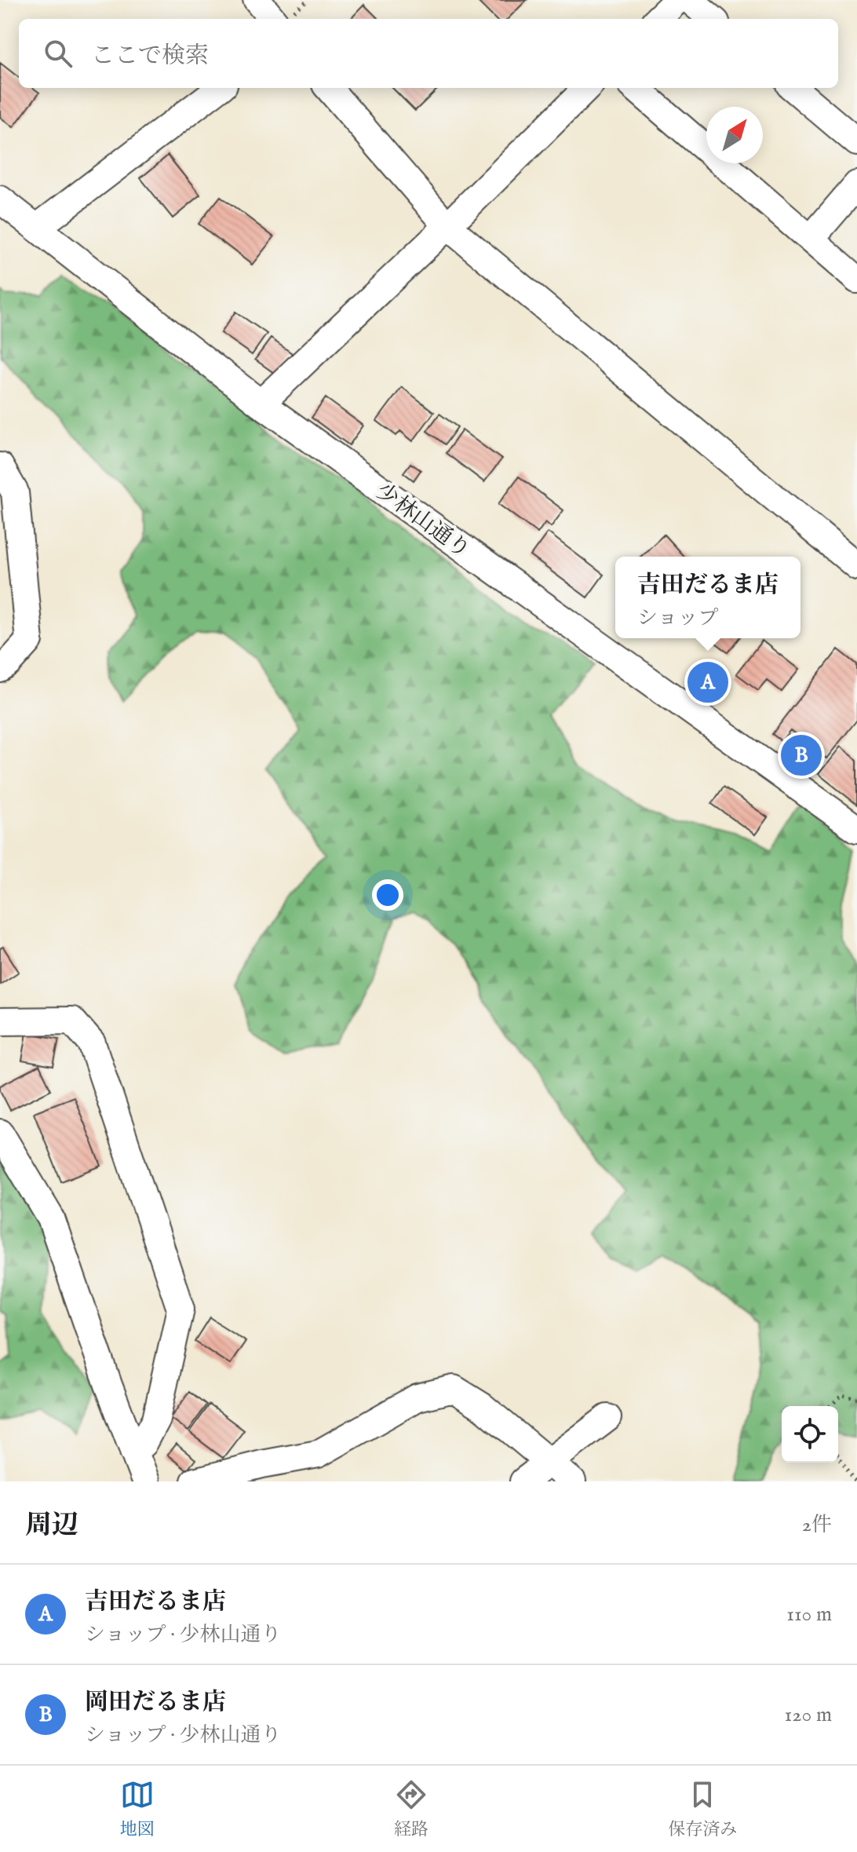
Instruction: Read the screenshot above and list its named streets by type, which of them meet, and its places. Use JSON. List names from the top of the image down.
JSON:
{
  "streets": {
    "street": ["少林山通り"]
  },
  "north": "top right",
  "page": {
    "search": "ここで検索",
    "popup": ["吉田だるま店", "ショップ"],
    "pins": ["A", "B"],
    "heading": ["周辺", "2件"],
    "list": [
      {
        "mark": "A",
        "name": "吉田だるま店",
        "note": "ショップ · 少林山通り",
        "value": "110 m"
      },
      {
        "mark": "B",
        "name": "岡田だるま店",
        "note": "ショップ · 少林山通り",
        "value": "120 m"
      }
    ],
    "nav": ["地図", "経路", "保存済み"]
  }
}
